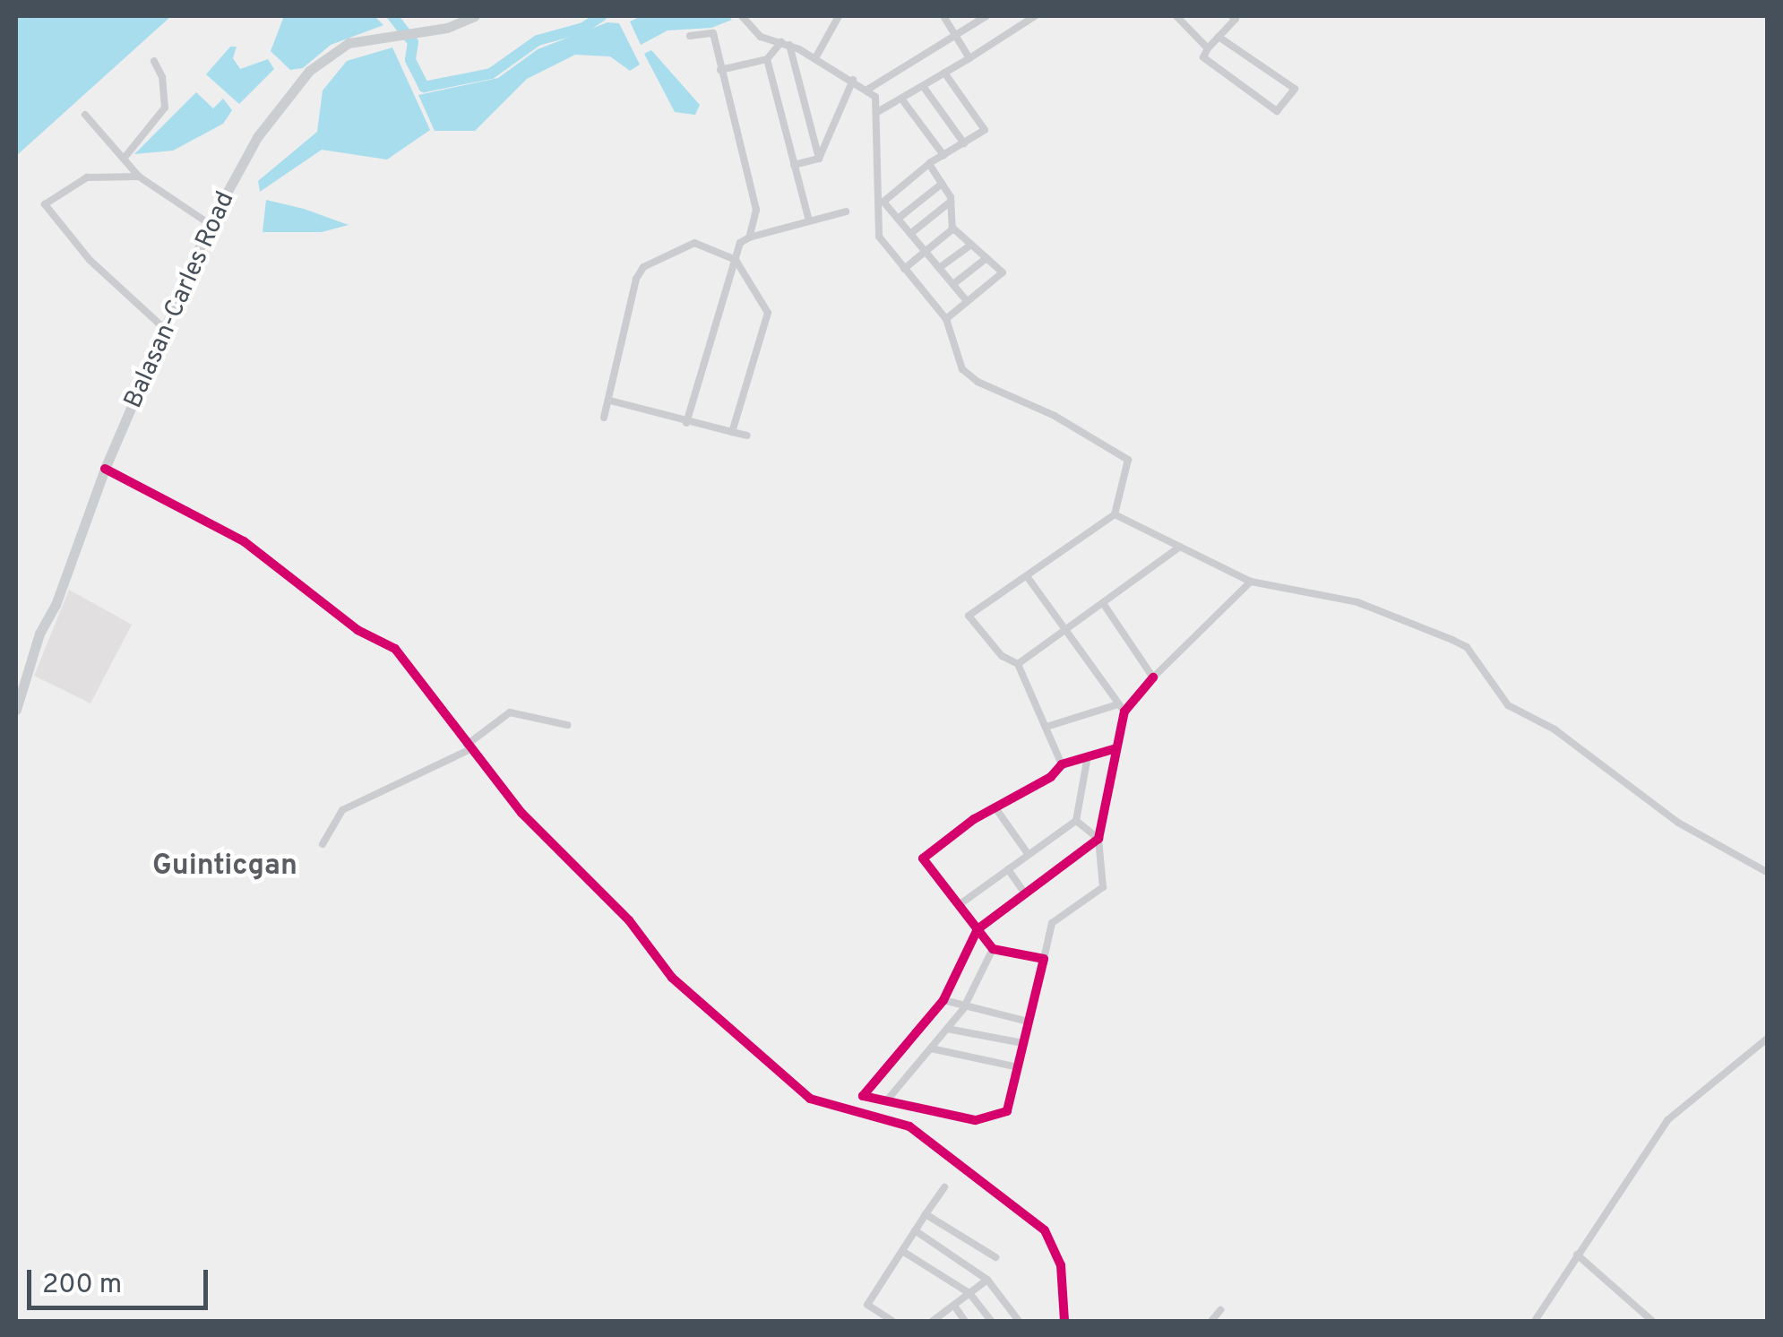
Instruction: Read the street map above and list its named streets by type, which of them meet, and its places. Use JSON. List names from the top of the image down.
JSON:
{
  "streets": {
    "main road": ["Balasan-Carles Road"]
  },
  "districts": ["Guinticgan"],
  "scale_bar": "200 m"
}
